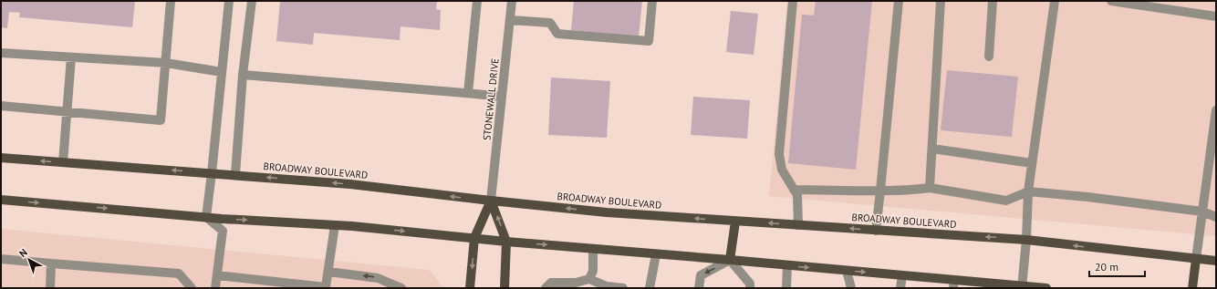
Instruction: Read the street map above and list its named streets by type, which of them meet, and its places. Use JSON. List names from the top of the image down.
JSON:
{
  "streets": {
    "main road": ["BROADWAY BOULEVARD"],
    "street": ["STONEWALL DRIVE"]
  },
  "crossings": [
    ["STONEWALL DRIVE", "BROADWAY BOULEVARD"]
  ],
  "scale_bar": "20 m",
  "north": "top left"
}
